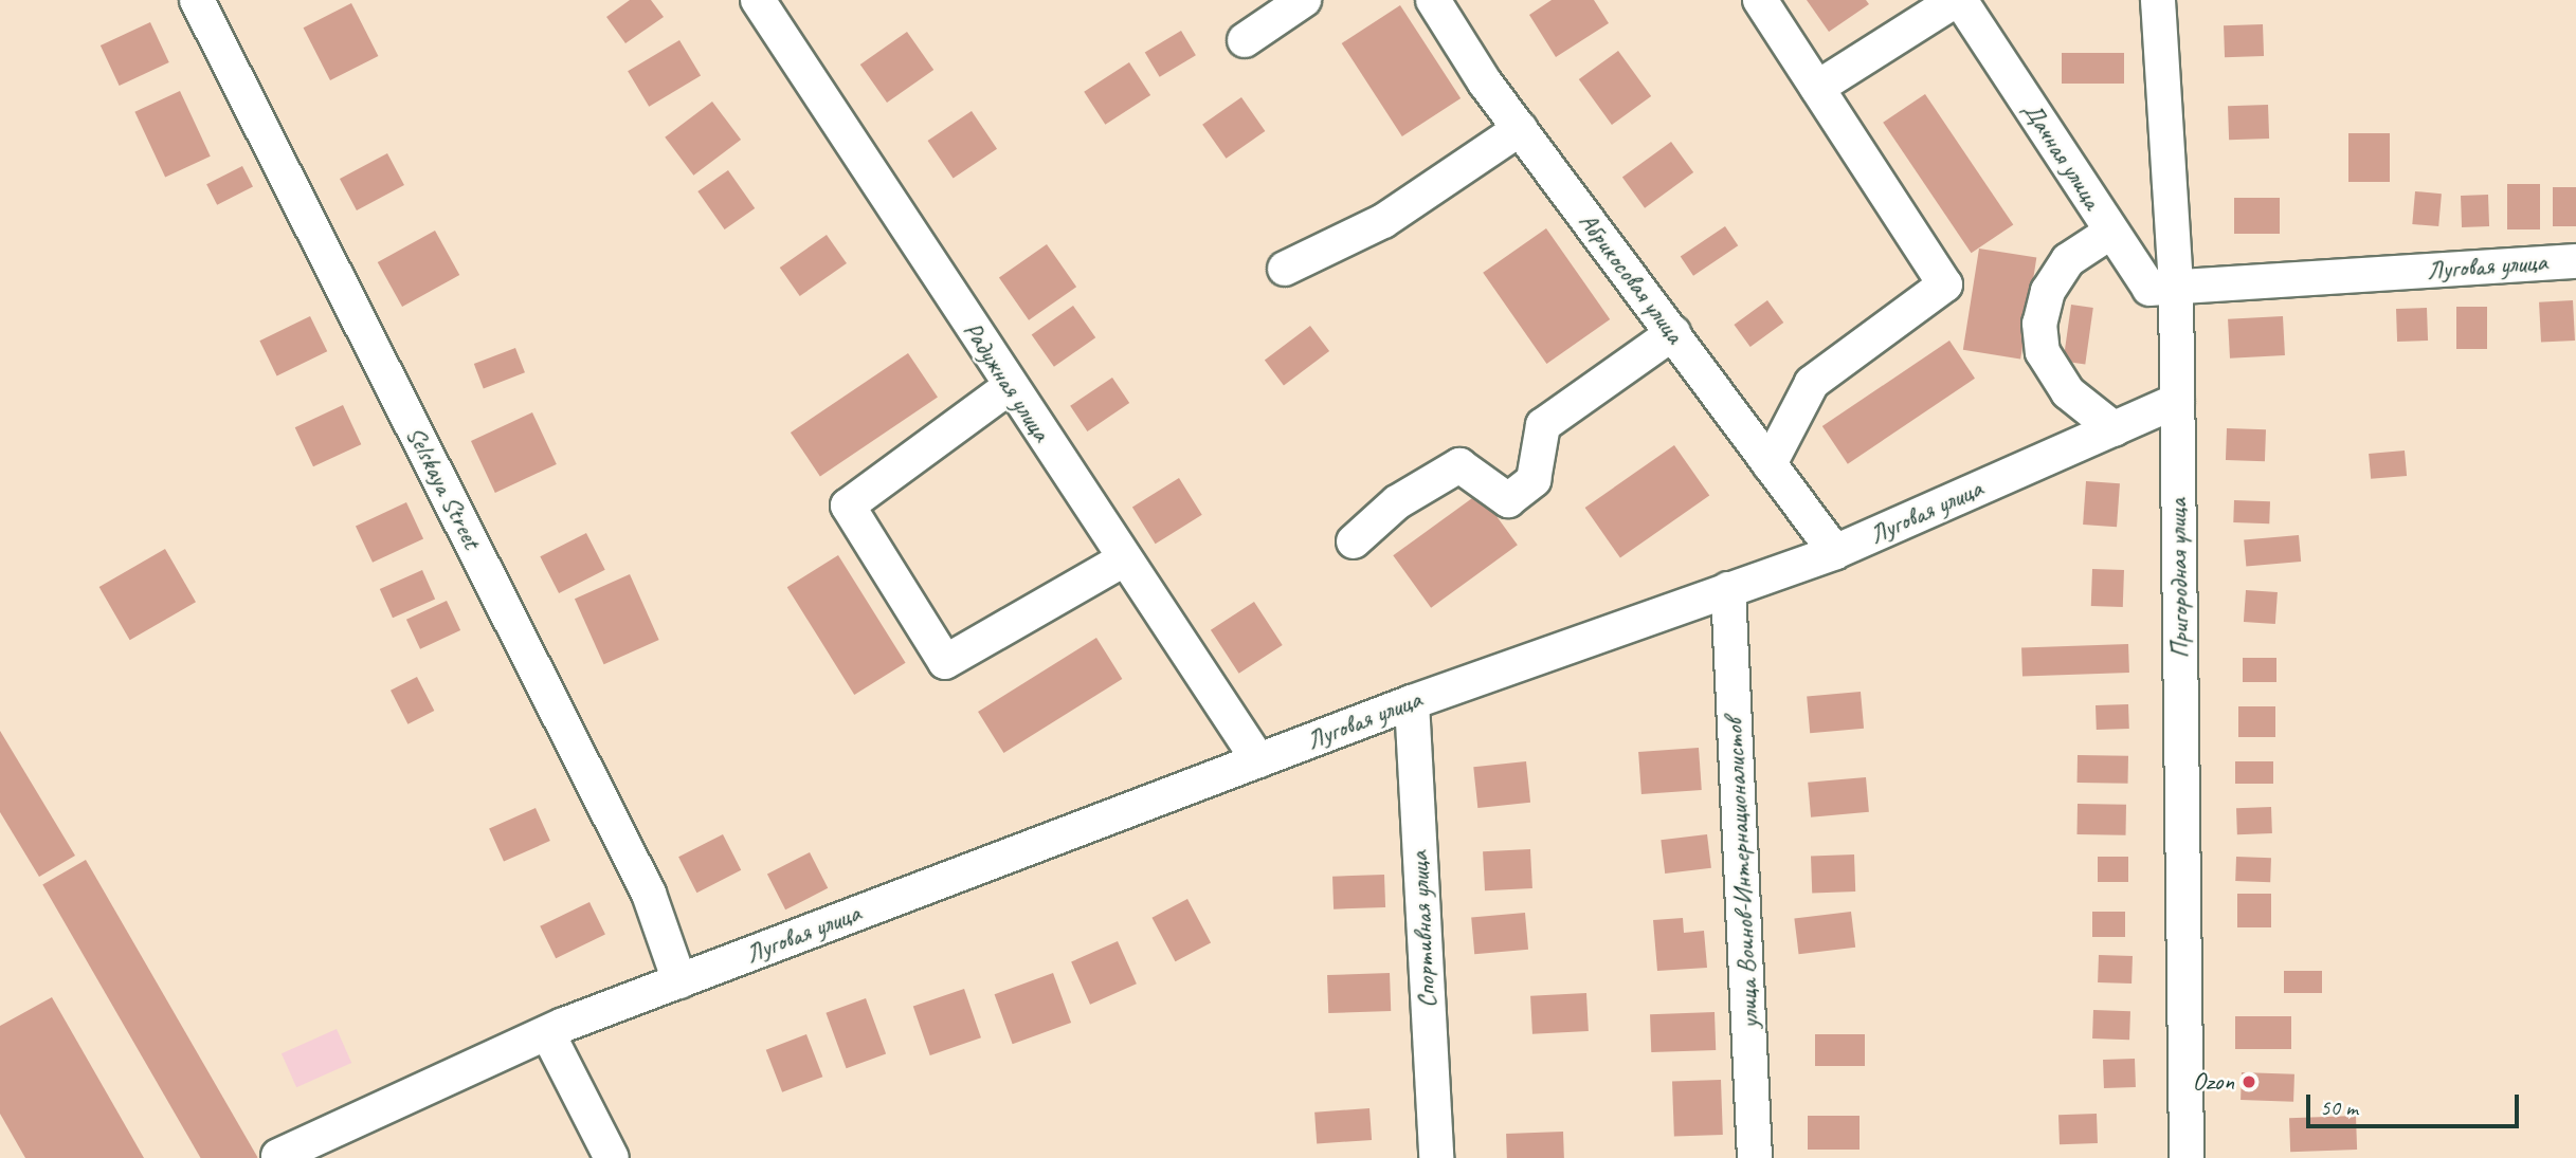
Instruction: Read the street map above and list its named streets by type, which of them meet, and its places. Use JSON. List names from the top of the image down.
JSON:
{
  "streets": {
    "street": [
      "Дачная улица",
      "Луговая улица",
      "Абрикосовая улица",
      "Радужная улица",
      "Selskaya Street",
      "Пригородная улица",
      "улица Воинов-Интернационалистов",
      "Спортивная улица"
    ]
  },
  "crossings": [
    ["Дачная улица", "Луговая улица"],
    ["Дачная улица", "Пригородная улица"],
    ["Луговая улица", "Абрикосовая улица"],
    ["Луговая улица", "Радужная улица"],
    ["Луговая улица", "Selskaya Street"],
    ["Луговая улица", "Пригородная улица"],
    ["Луговая улица", "улица Воинов-Интернационалистов"],
    ["Луговая улица", "Спортивная улица"]
  ],
  "places": ["Ozon"],
  "scale_bar": "50 m"
}
